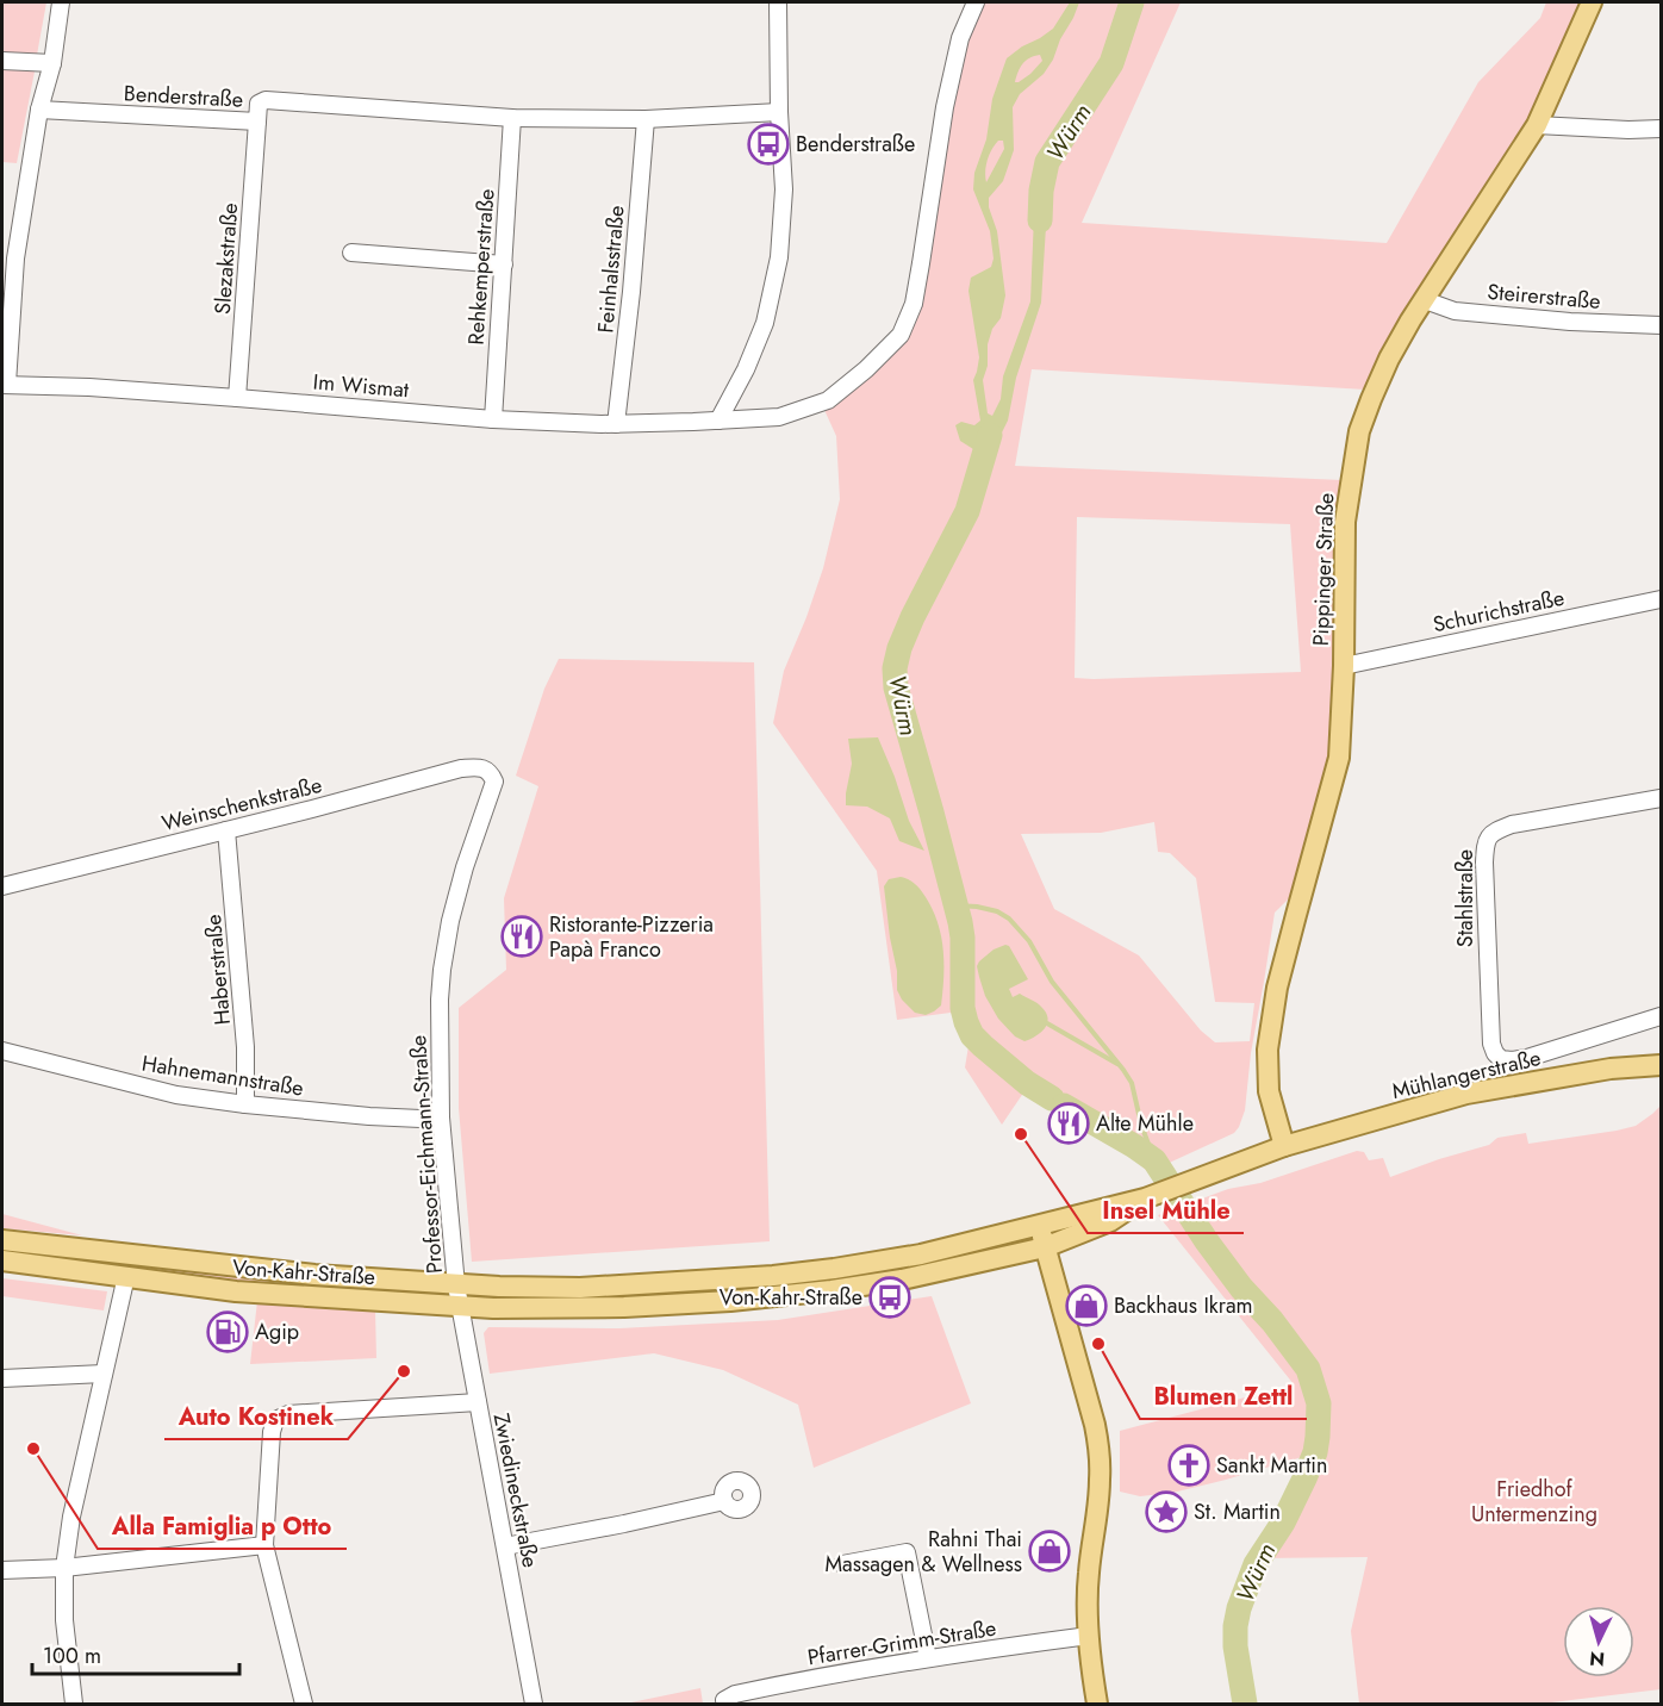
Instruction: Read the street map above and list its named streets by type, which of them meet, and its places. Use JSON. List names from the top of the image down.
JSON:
{
  "streets": {
    "main road": ["Pippinger Straße", "Mühlangerstraße", "Von-Kahr-Straße"],
    "street": [
      "Benderstraße",
      "Slezakstraße",
      "Rehkemperstraße",
      "Feinhalsstraße",
      "Steirerstraße",
      "Im Wismat",
      "Schurichstraße",
      "Weinschenkstraße",
      "Stahlstraße",
      "Haberstraße",
      "Hahnemannstraße",
      "Professor-Eichmann-Straße",
      "Zwiedineckstraße",
      "Pfarrer-Grimm-Straße"
    ]
  },
  "crossings": [
    ["Benderstraße", "Slezakstraße"],
    ["Benderstraße", "Rehkemperstraße"],
    ["Benderstraße", "Feinhalsstraße"],
    ["Slezakstraße", "Im Wismat"],
    ["Rehkemperstraße", "Im Wismat"],
    ["Feinhalsstraße", "Im Wismat"],
    ["Steirerstraße", "Pippinger Straße"],
    ["Pippinger Straße", "Schurichstraße"],
    ["Pippinger Straße", "Mühlangerstraße"],
    ["Pippinger Straße", "Von-Kahr-Straße"],
    ["Weinschenkstraße", "Haberstraße"],
    ["Weinschenkstraße", "Professor-Eichmann-Straße"],
    ["Haberstraße", "Hahnemannstraße"],
    ["Mühlangerstraße", "Von-Kahr-Straße"],
    ["Hahnemannstraße", "Professor-Eichmann-Straße"],
    ["Professor-Eichmann-Straße", "Von-Kahr-Straße"],
    ["Professor-Eichmann-Straße", "Zwiedineckstraße"],
    ["Von-Kahr-Straße", "Zwiedineckstraße"]
  ],
  "water": ["Würm"],
  "parks": ["Friedhof Untermenzing"],
  "places": {
    "bus stop": ["Benderstraße", "Von-Kahr-Straße"],
    "restaurant": ["Ristorante-Pizzeria Papà Franco", "Alte Mühle"],
    "other": [
      "Insel Mühle",
      "Blumen Zettl",
      "Auto Kostinek",
      "Alla Famiglia p Otto"
    ],
    "shop": ["Backhaus Ikram", "Rahni Thai Massagen & Wellness"],
    "fuel station": ["Agip"],
    "church": ["Sankt Martin"],
    "place": ["St. Martin"]
  },
  "scale_bar": "100 m",
  "north": "bottom"
}
